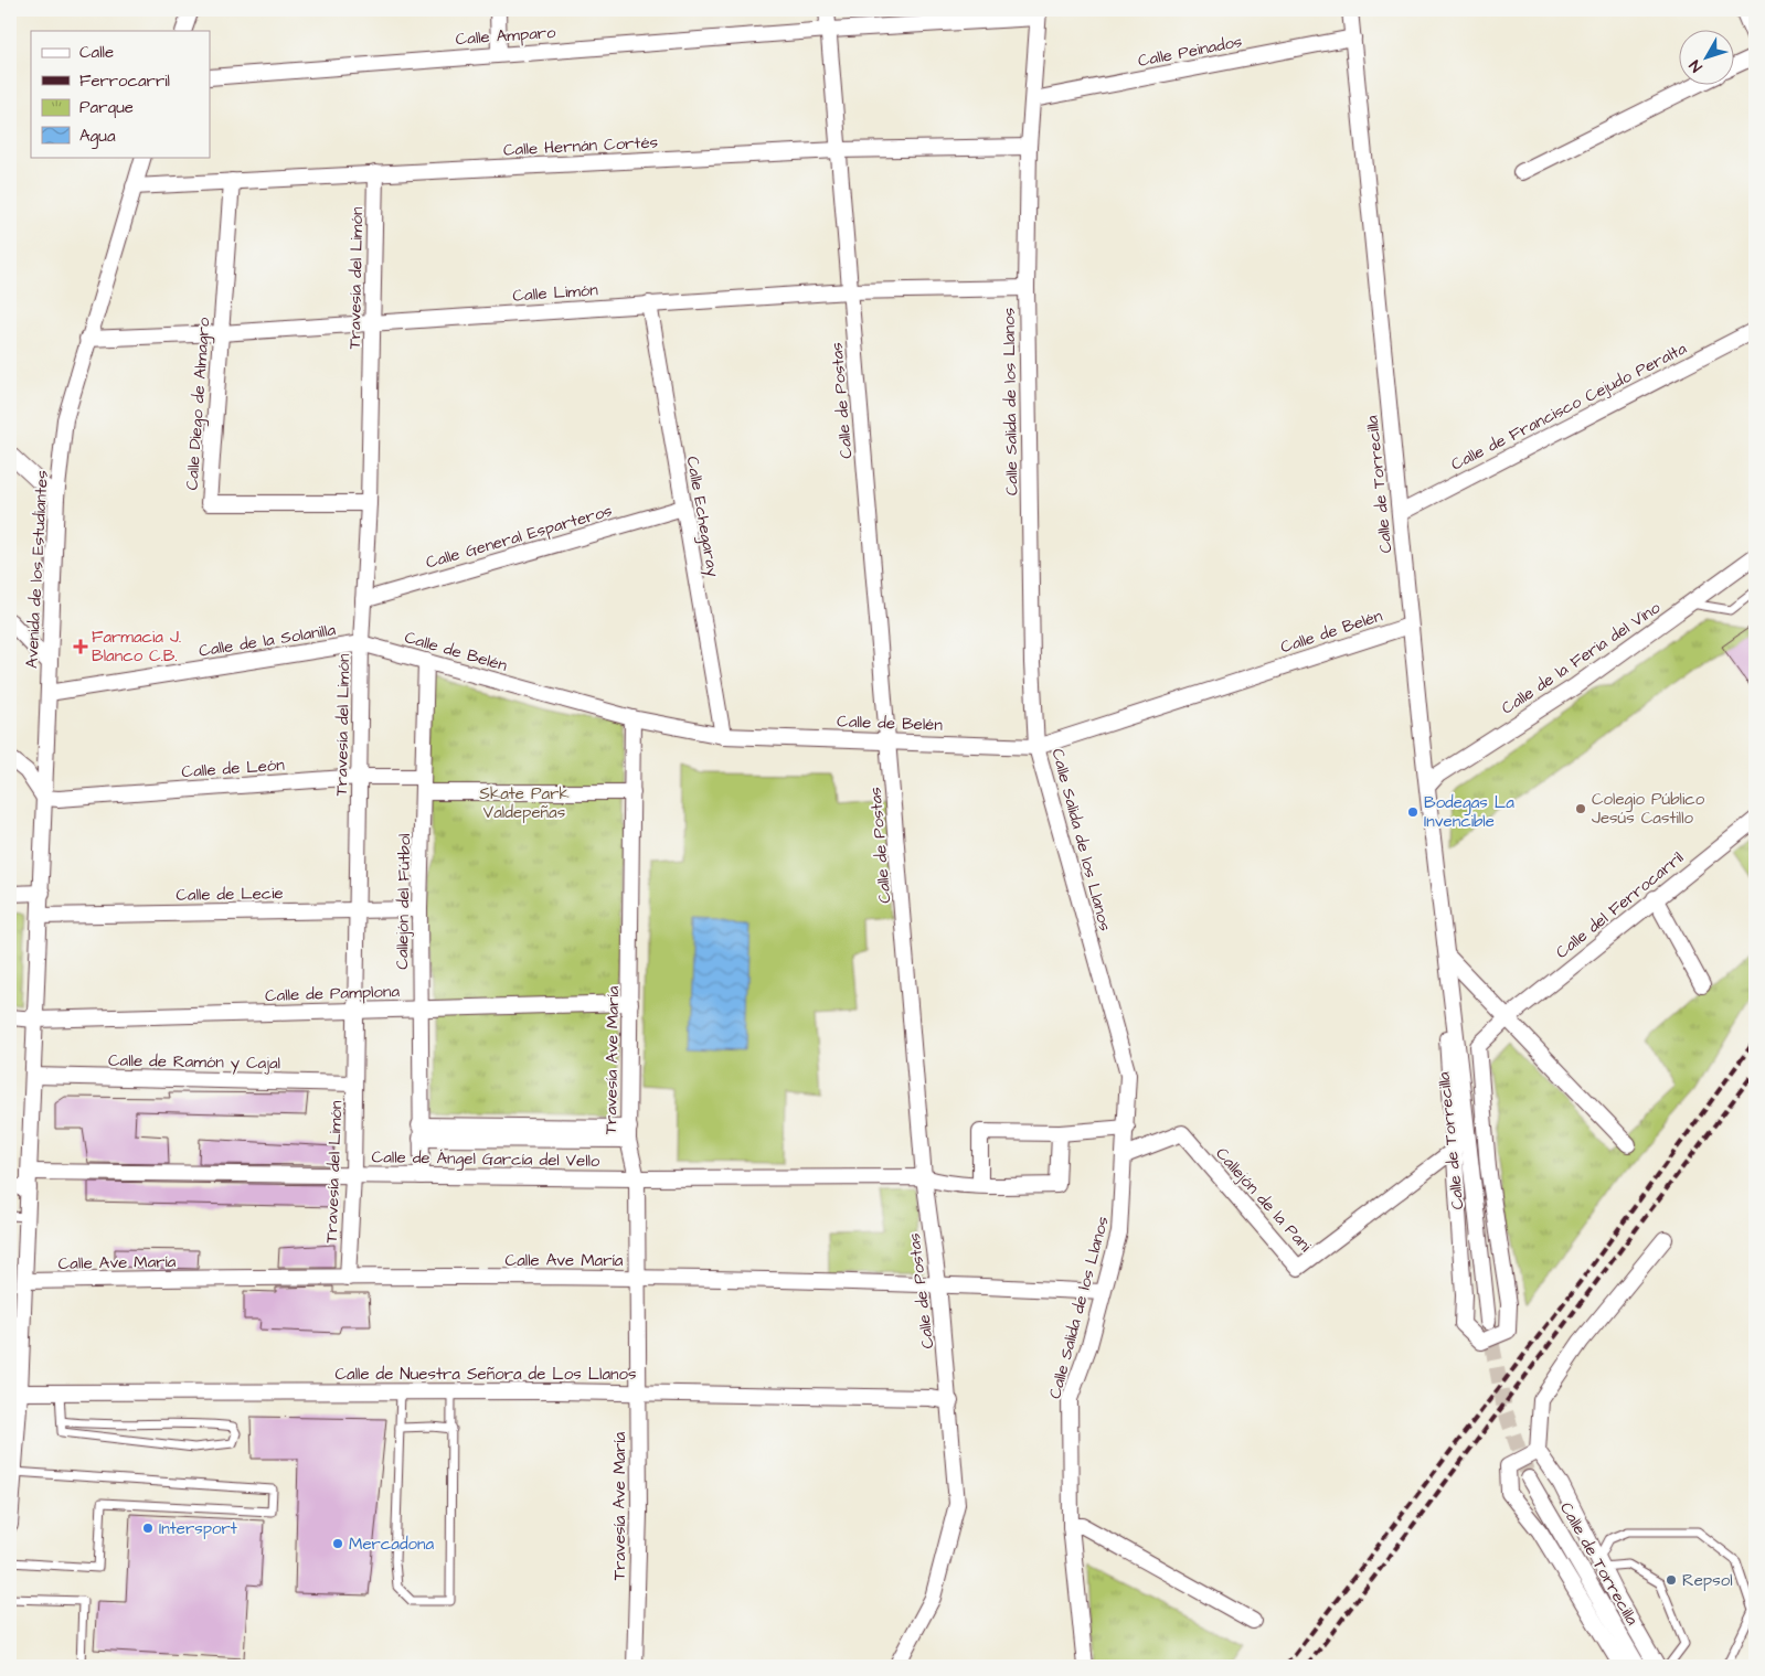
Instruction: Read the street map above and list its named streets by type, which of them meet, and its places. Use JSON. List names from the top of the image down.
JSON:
{
  "streets": {
    "street": [
      "Calle Amparo",
      "Calle Peinados",
      "Calle Hernán Cortés",
      "Travesía del Limón",
      "Calle Limón",
      "Calle de Postas",
      "Calle Salida de los Llanos",
      "Calle Diego de Almagro",
      "Calle de Francisco Cejudo Peralta",
      "Calle de Torrecilla",
      "Calle Echegaray",
      "Calle General Esparteros",
      "Avenida de los Estudiantes",
      "Calle de Belén",
      "Calle de la Solanilla",
      "Calle de la Feria del Vino",
      "Calle de León",
      "Calle de Lecie",
      "Callejón del Fútbol",
      "Calle del Ferrocarril",
      "Calle de Pamplona",
      "Travesía Ave María",
      "Calle de Ramón y Cajal",
      "Calle de Ángel García del Vello",
      "Callejón de la Pani",
      "Calle Ave María",
      "Calle de Nuestra Señora de Los Llanos"
    ]
  },
  "crossings": [
    ["Calle Amparo", "Calle de Postas"],
    ["Calle Amparo", "Calle Salida de los Llanos"],
    ["Calle Peinados", "Calle Salida de los Llanos"],
    ["Calle Peinados", "Calle de Torrecilla"],
    ["Calle Hernán Cortés", "Travesía del Limón"],
    ["Calle Hernán Cortés", "Calle de Postas"],
    ["Calle Hernán Cortés", "Calle Salida de los Llanos"],
    ["Calle Hernán Cortés", "Calle Diego de Almagro"],
    ["Calle Hernán Cortés", "Avenida de los Estudiantes"],
    ["Travesía del Limón", "Calle Limón"],
    ["Travesía del Limón", "Calle Diego de Almagro"],
    ["Travesía del Limón", "Calle General Esparteros"],
    ["Travesía del Limón", "Calle de Belén"],
    ["Travesía del Limón", "Calle de la Solanilla"],
    ["Travesía del Limón", "Calle de León"],
    ["Travesía del Limón", "Calle de Lecie"],
    ["Travesía del Limón", "Calle de Pamplona"],
    ["Travesía del Limón", "Calle de Ramón y Cajal"],
    ["Travesía del Limón", "Calle de Ángel García del Vello"],
    ["Travesía del Limón", "Calle Ave María"],
    ["Calle Limón", "Calle de Postas"],
    ["Calle Limón", "Calle Salida de los Llanos"],
    ["Calle Limón", "Calle Diego de Almagro"],
    ["Calle Limón", "Calle Echegaray"],
    ["Calle Limón", "Avenida de los Estudiantes"],
    ["Calle de Postas", "Calle de Belén"],
    ["Calle de Postas", "Calle de Ángel García del Vello"],
    ["Calle de Postas", "Calle Ave María"],
    ["Calle de Postas", "Calle de Nuestra Señora de Los Llanos"],
    ["Calle Salida de los Llanos", "Calle de Belén"],
    ["Calle Salida de los Llanos", "Callejón de la Pani"],
    ["Calle Salida de los Llanos", "Calle Ave María"],
    ["Calle de Francisco Cejudo Peralta", "Calle de Torrecilla"],
    ["Calle de Torrecilla", "Calle de Belén"],
    ["Calle de Torrecilla", "Calle de la Feria del Vino"],
    ["Calle Echegaray", "Calle General Esparteros"],
    ["Calle Echegaray", "Calle de Belén"],
    ["Avenida de los Estudiantes", "Calle de la Solanilla"],
    ["Avenida de los Estudiantes", "Calle de León"],
    ["Avenida de los Estudiantes", "Calle de Lecie"],
    ["Avenida de los Estudiantes", "Calle de Pamplona"],
    ["Avenida de los Estudiantes", "Calle de Ramón y Cajal"],
    ["Avenida de los Estudiantes", "Calle de Ángel García del Vello"],
    ["Avenida de los Estudiantes", "Calle Ave María"],
    ["Avenida de los Estudiantes", "Calle de Nuestra Señora de Los Llanos"],
    ["Calle de Belén", "Calle de la Solanilla"],
    ["Calle de Belén", "Callejón del Fútbol"],
    ["Calle de Belén", "Travesía Ave María"],
    ["Calle de León", "Callejón del Fútbol"],
    ["Calle de León", "Travesía Ave María"],
    ["Calle de Lecie", "Callejón del Fútbol"],
    ["Callejón del Fútbol", "Calle de Pamplona"],
    ["Callejón del Fútbol", "Calle de Ángel García del Vello"],
    ["Calle del Ferrocarril", "Callejón de la Pani"],
    ["Calle de Pamplona", "Travesía Ave María"],
    ["Travesía Ave María", "Calle de Ángel García del Vello"],
    ["Travesía Ave María", "Calle Ave María"],
    ["Travesía Ave María", "Calle de Nuestra Señora de Los Llanos"]
  ],
  "parks": ["Skate Park Valdepeñas"],
  "places": {
    "health": ["Farmacia J. Blanco C.B."],
    "other": [
      "Colegio Público Jesús Castillo",
      "Bodegas La Invencible",
      "Intersport",
      "Mercadona",
      "Repsol"
    ]
  },
  "legend": [
    "Calle",
    "Ferrocarril",
    "Parque",
    "Agua"
  ],
  "north": "bottom left"
}
